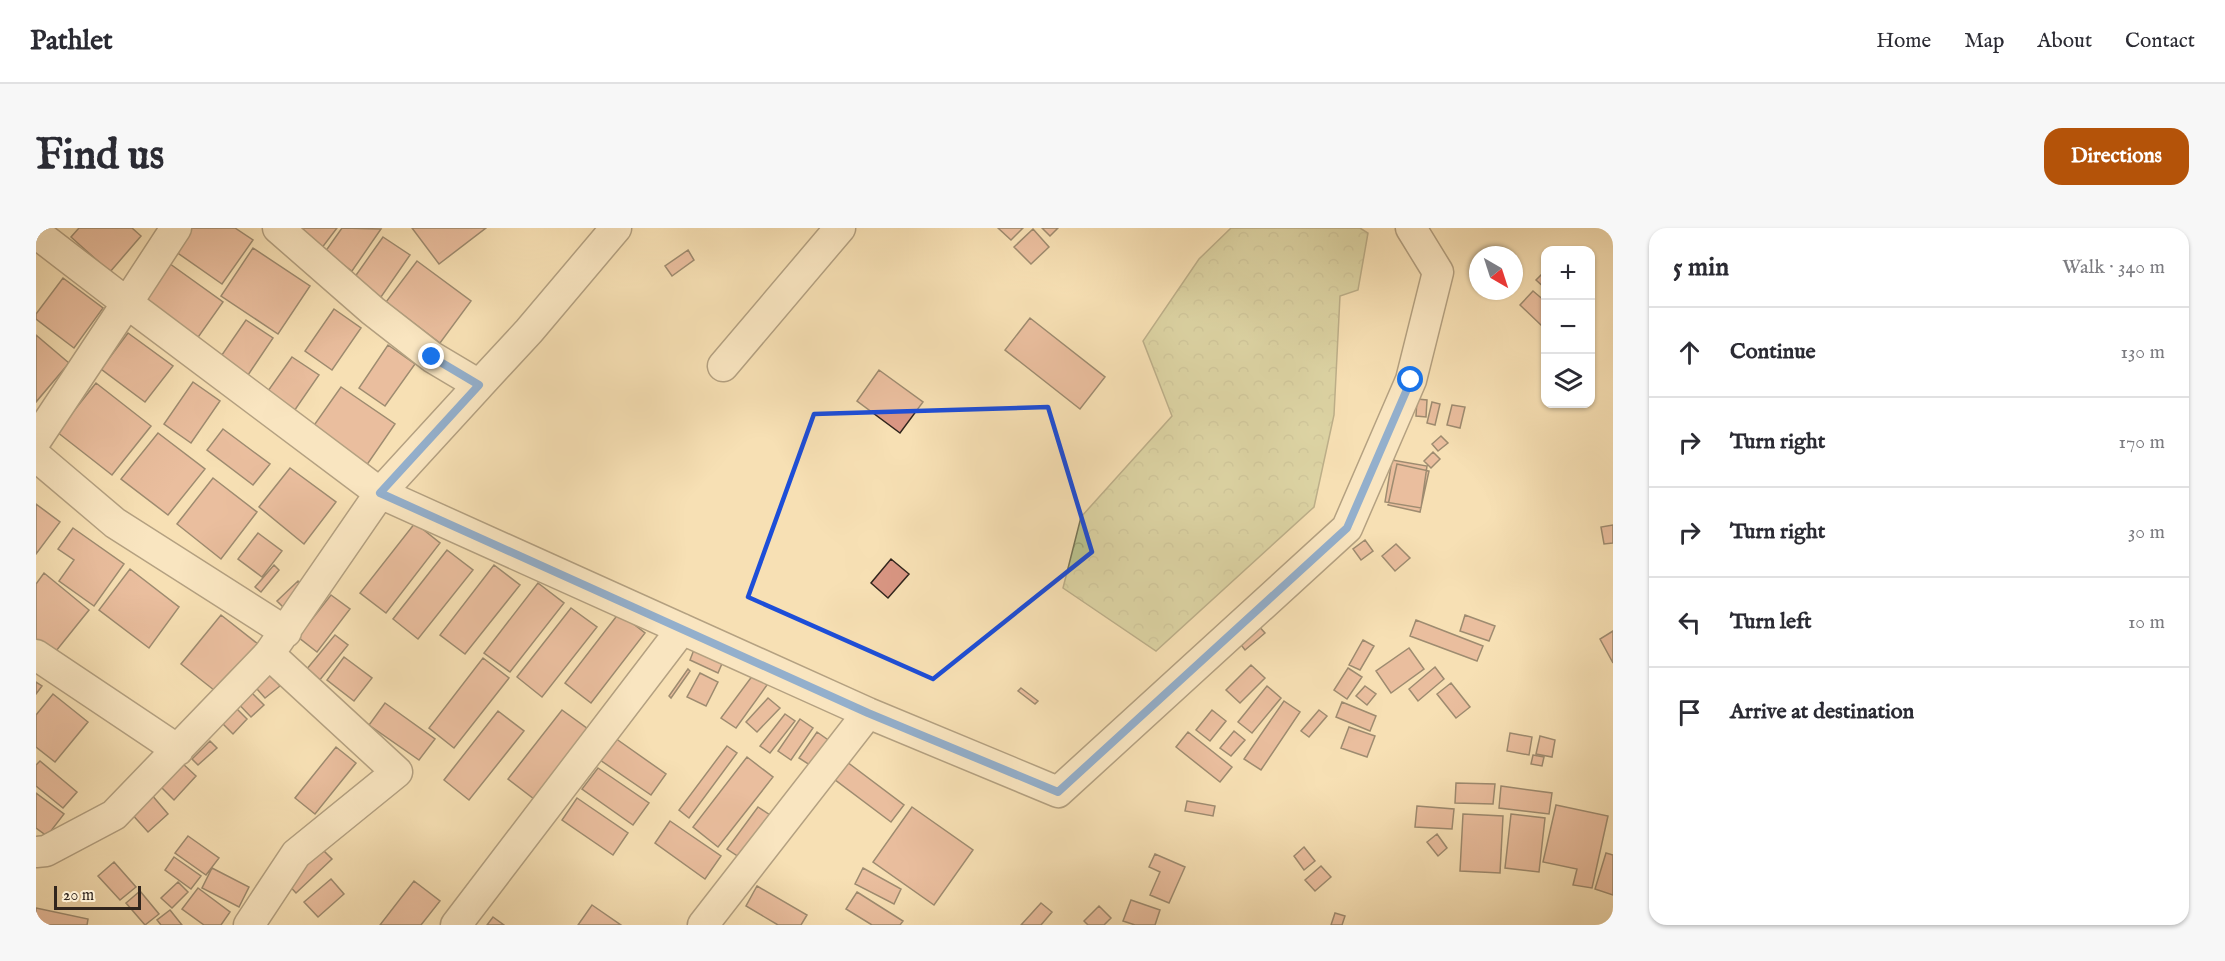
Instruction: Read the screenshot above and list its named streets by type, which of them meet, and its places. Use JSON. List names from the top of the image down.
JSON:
{
  "scale_bar": "20 m",
  "north": "bottom right",
  "page": {
    "header": "Pathlet",
    "nav": [
      "Home",
      "Map",
      "About",
      "Contact"
    ],
    "buttons": "Directions",
    "title": "Find us",
    "heading": ["5 min", "Walk · 340 m"],
    "map_buttons": ["+", "−"],
    "list": [
      ["Continue", "130 m"],
      ["Turn right", "170 m"],
      ["Turn right", "30 m"],
      ["Turn left", "10 m"],
      "Arrive at destination"
    ],
    "scale": "20 m"
  }
}
